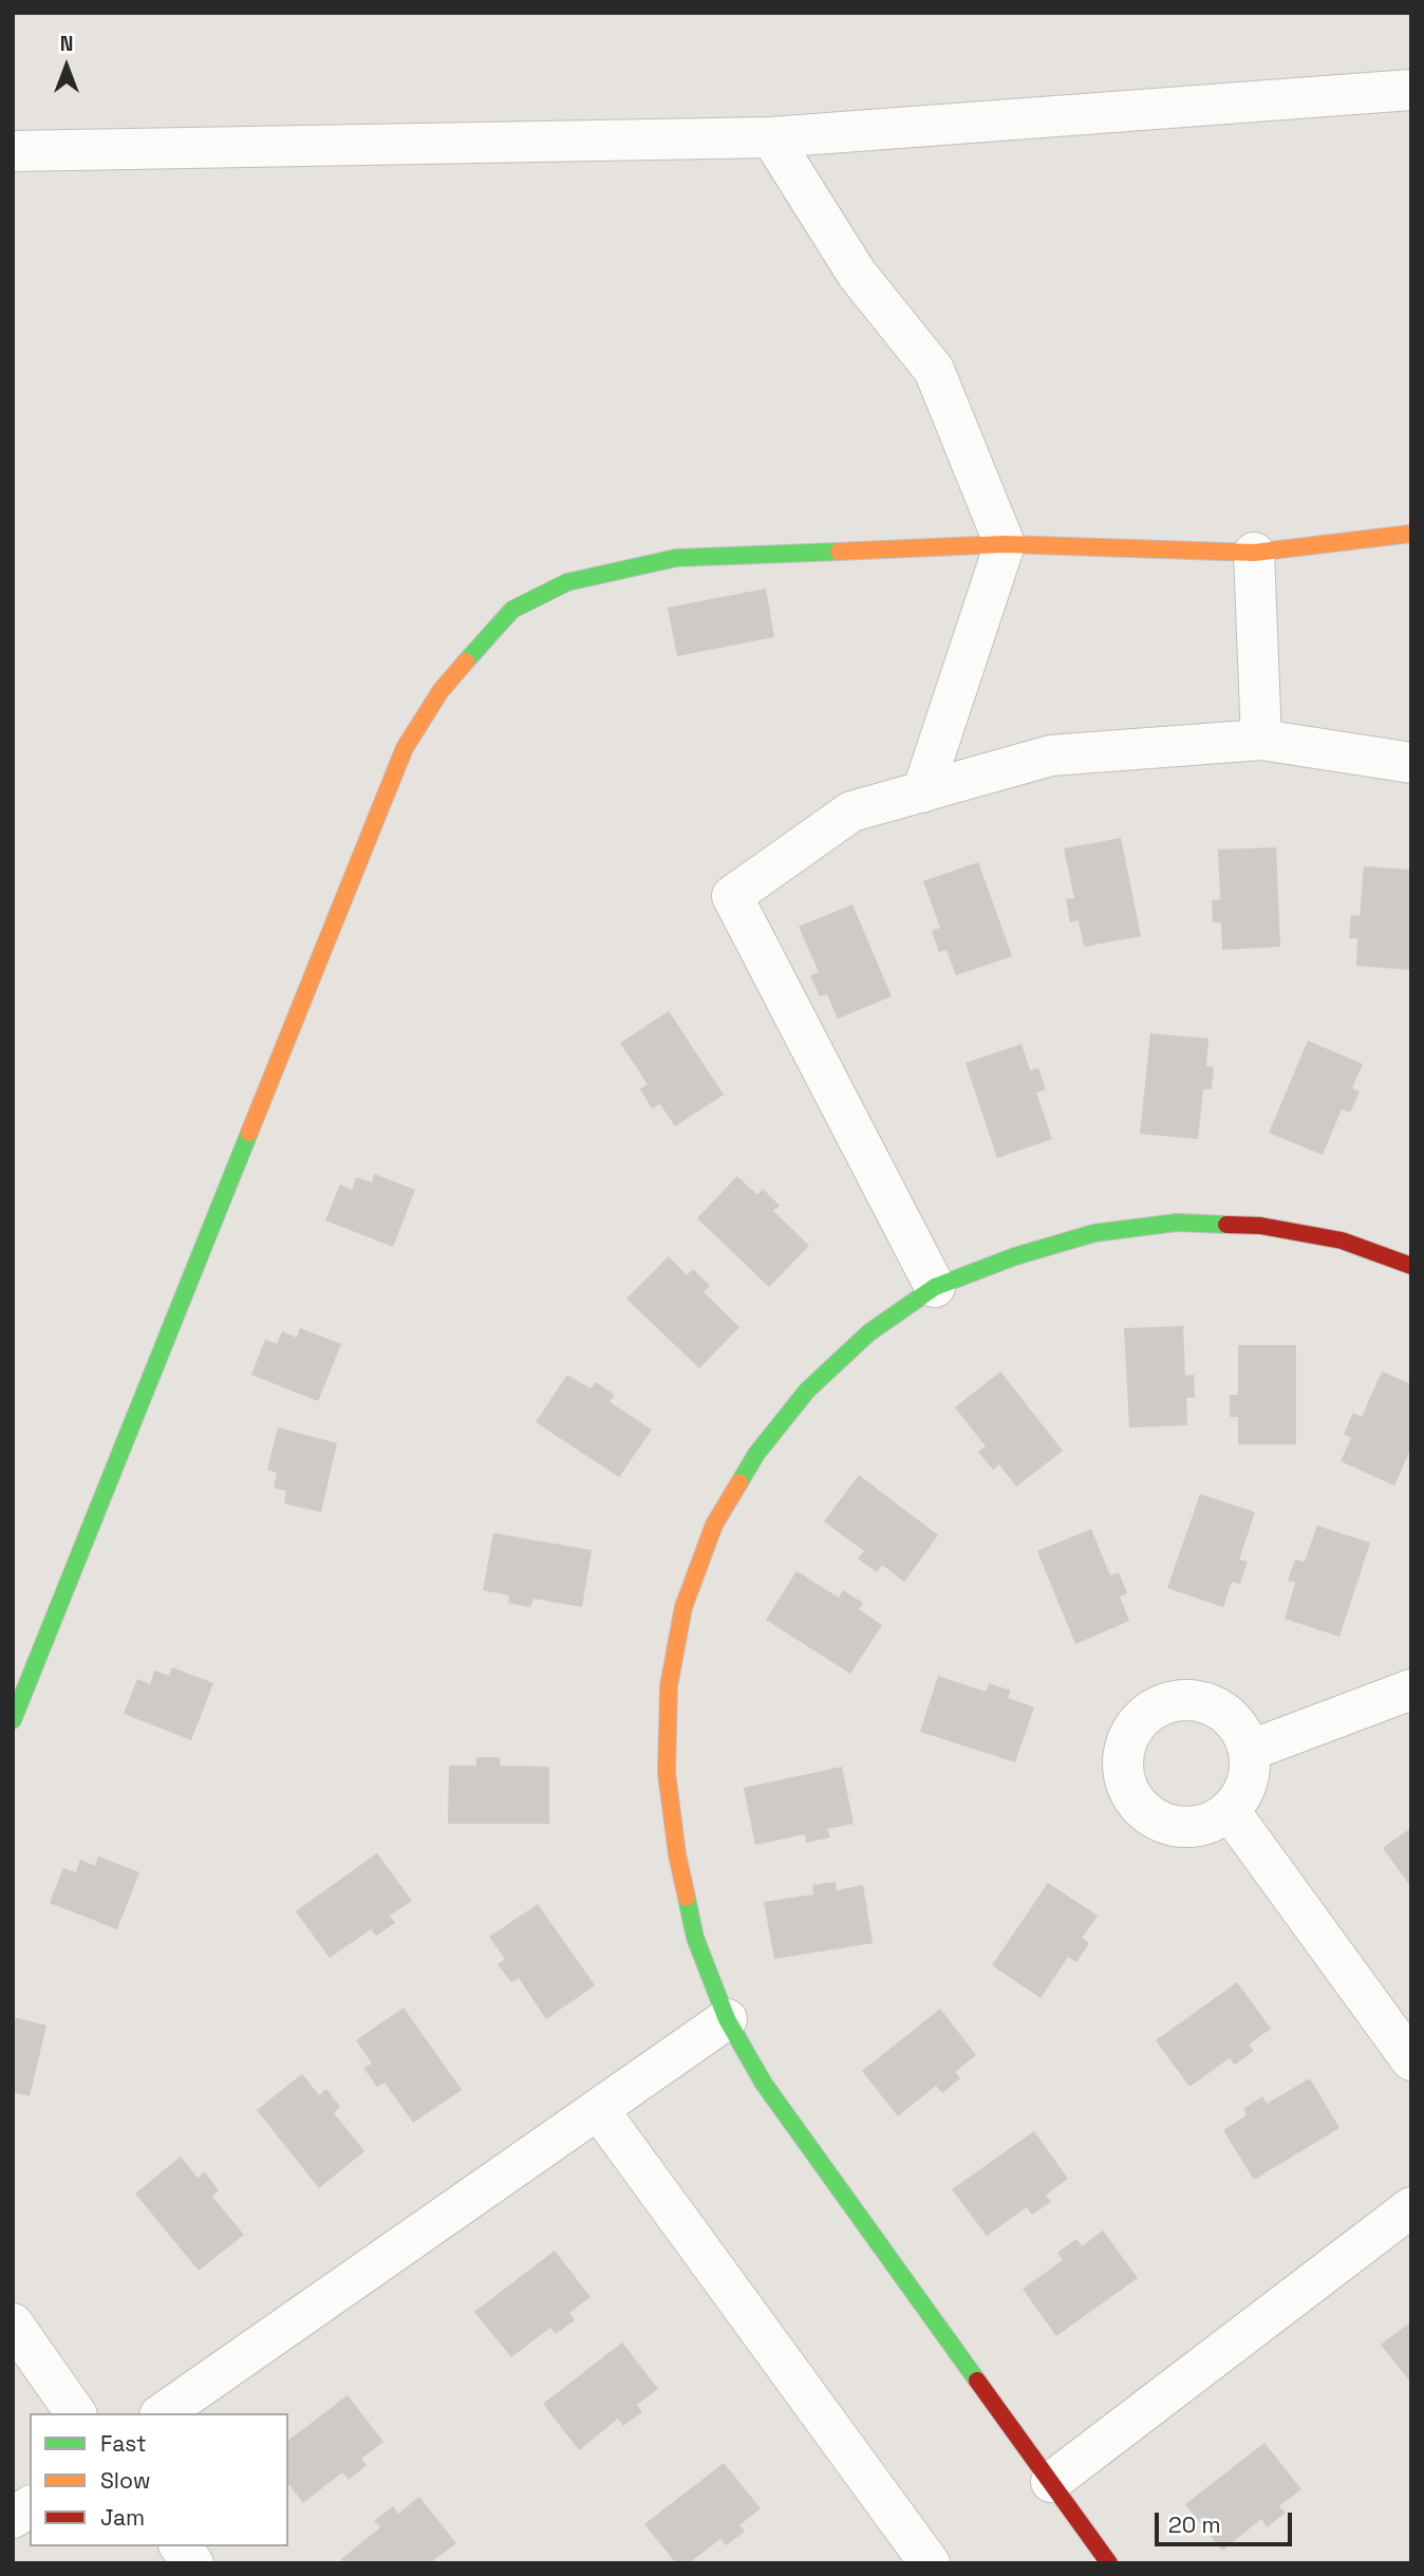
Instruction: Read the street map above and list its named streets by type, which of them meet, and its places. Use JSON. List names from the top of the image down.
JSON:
{
  "legend": ["Fast", "Slow", "Jam"],
  "scale_bar": "20 m",
  "north": "top"
}
